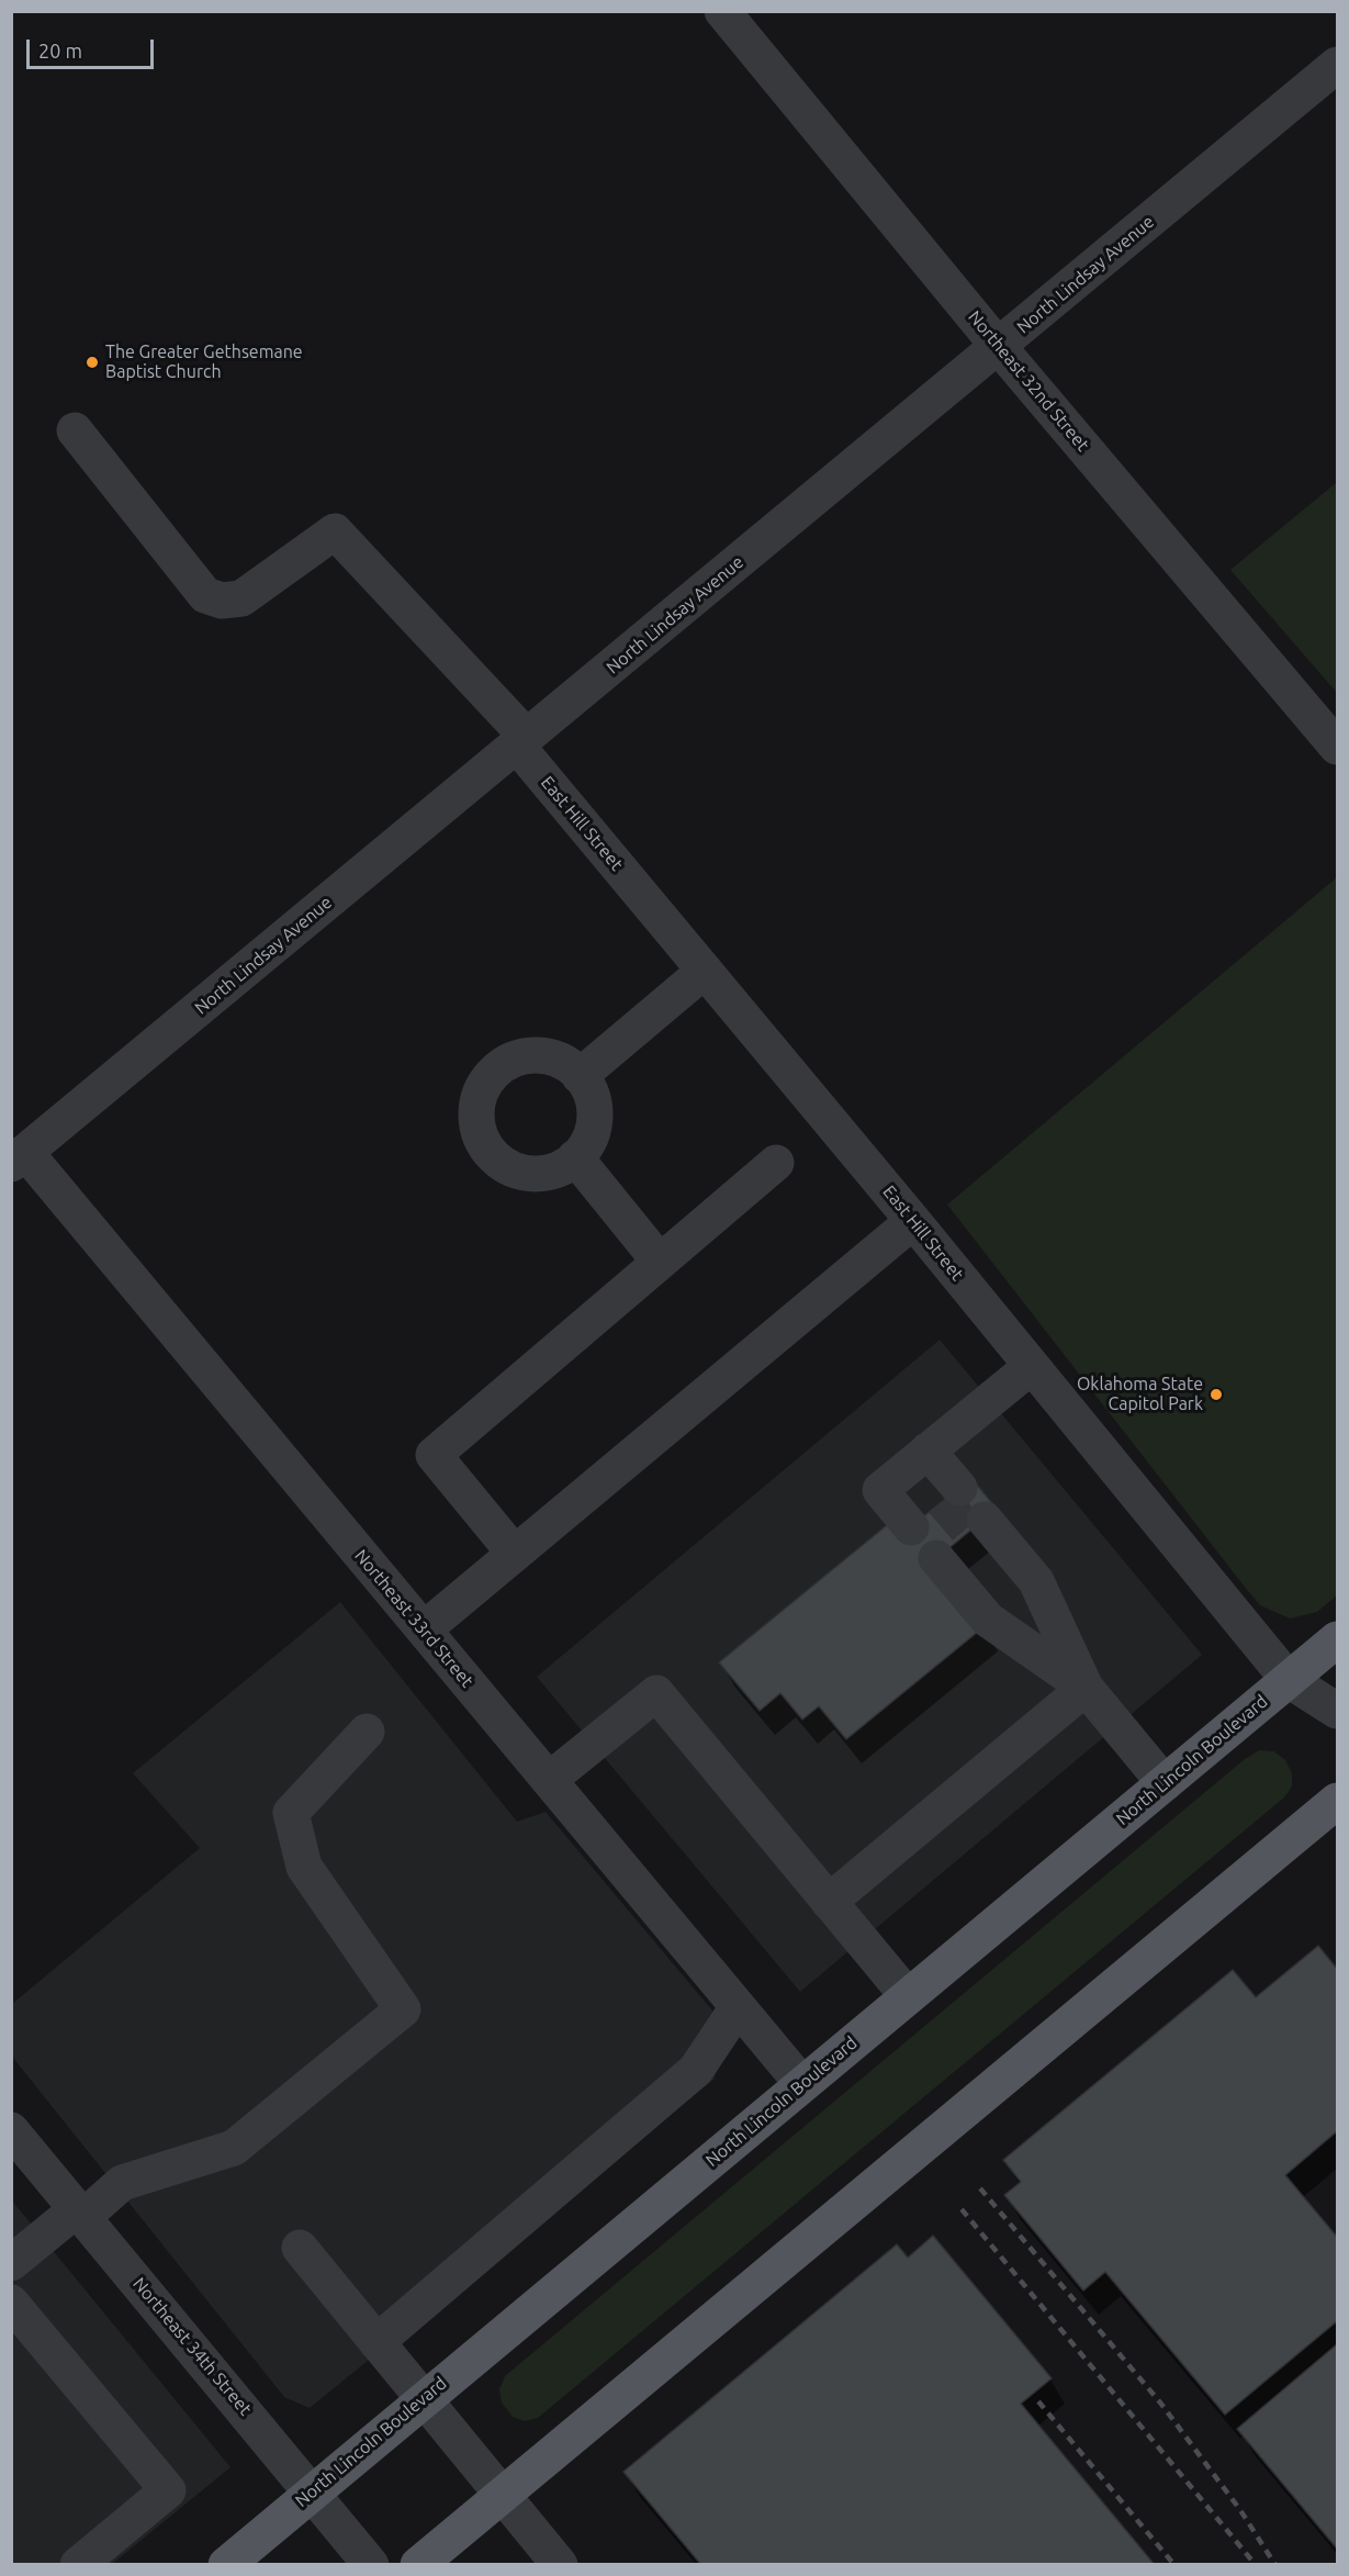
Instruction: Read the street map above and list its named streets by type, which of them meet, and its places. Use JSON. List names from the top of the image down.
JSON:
{
  "streets": {
    "main road": ["North Lincoln Boulevard"],
    "street": [
      "North Lindsay Avenue",
      "Northeast 32nd Street",
      "East Hill Street",
      "Northeast 33rd Street",
      "Northeast 34th Street"
    ]
  },
  "crossings": [
    ["North Lindsay Avenue", "Northeast 32nd Street"],
    ["North Lindsay Avenue", "East Hill Street"],
    ["North Lindsay Avenue", "Northeast 33rd Street"],
    ["East Hill Street", "North Lincoln Boulevard"],
    ["Northeast 33rd Street", "North Lincoln Boulevard"],
    ["North Lincoln Boulevard", "Northeast 34th Street"]
  ],
  "places": ["The Greater Gethsemane Baptist Church", "Oklahoma State Capitol Park"],
  "scale_bar": "20 m"
}
